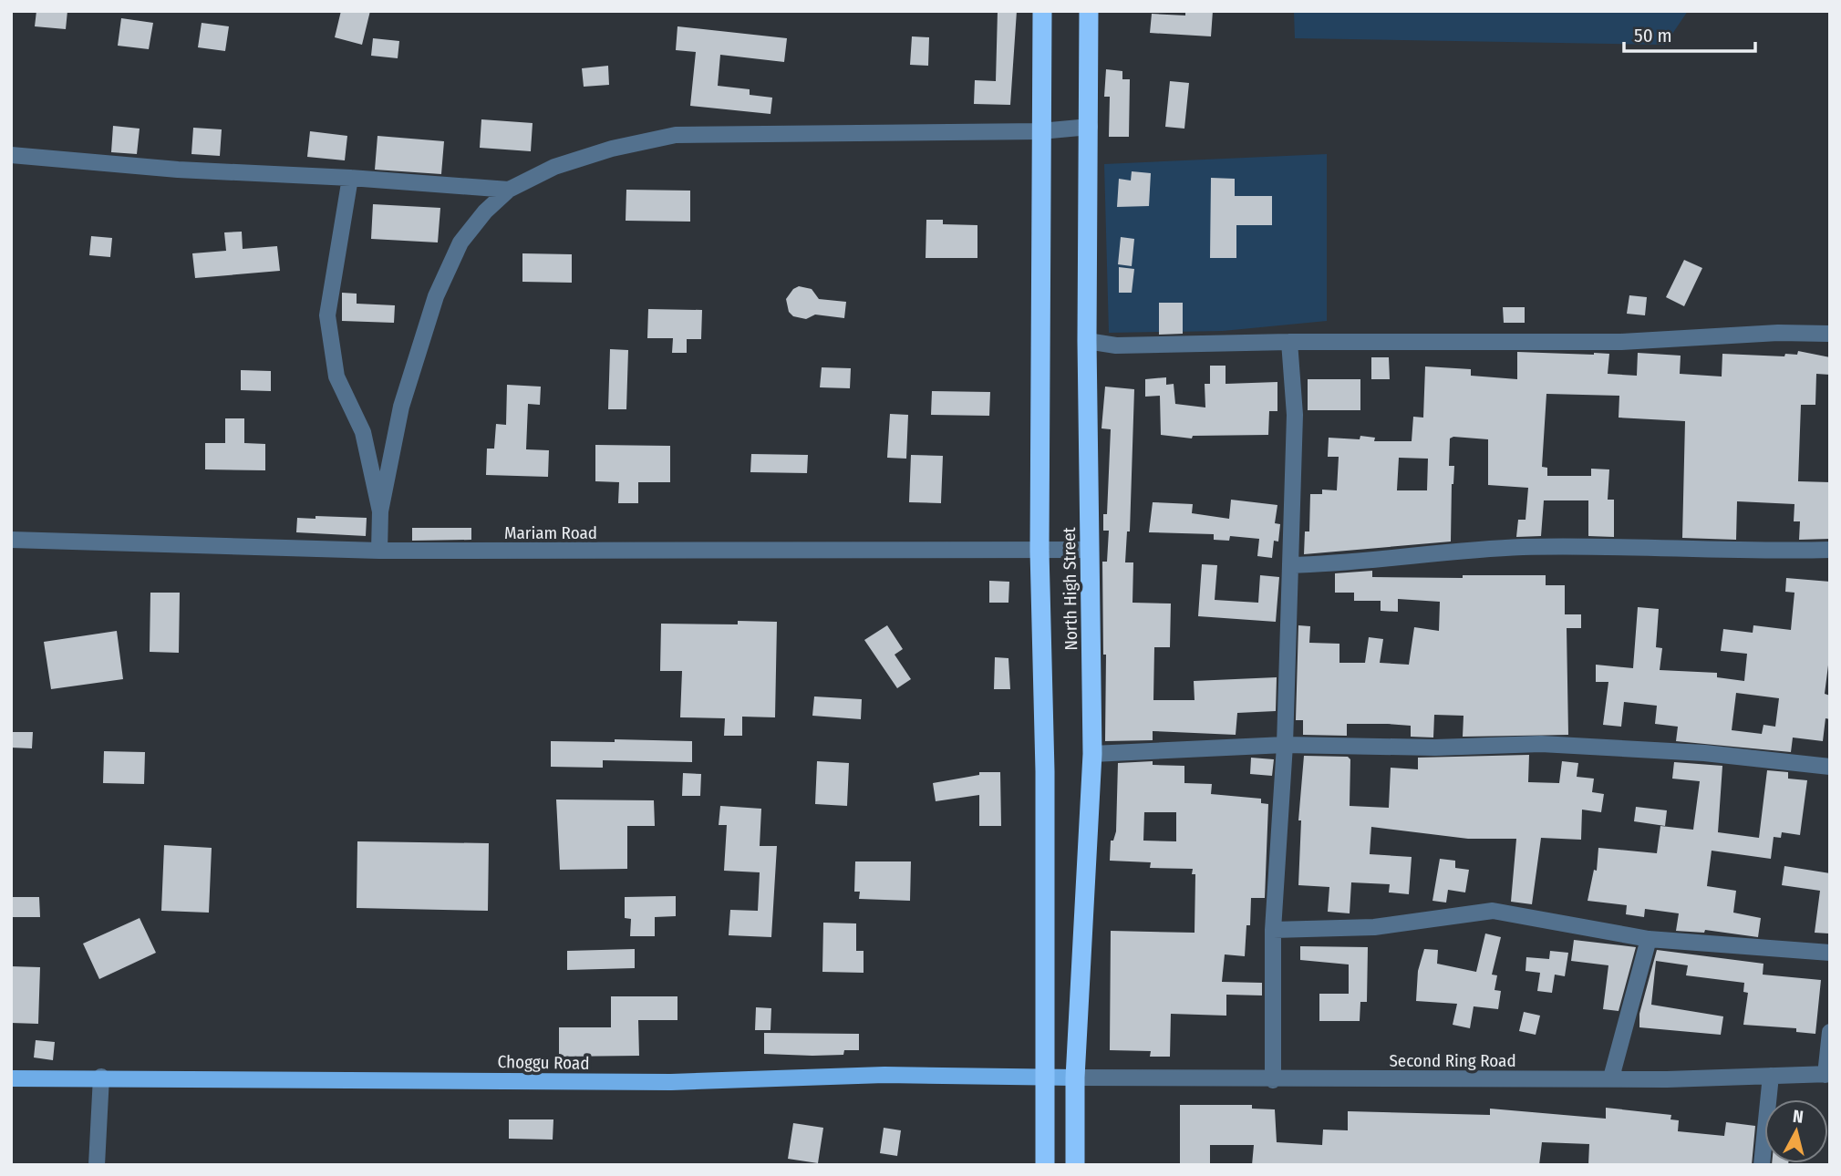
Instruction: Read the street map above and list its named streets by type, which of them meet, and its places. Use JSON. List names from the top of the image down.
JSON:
{
  "streets": {
    "highway": ["North High Street"],
    "main road": ["Choggu Road"],
    "street": ["Mariam Road", "Second Ring Road"]
  },
  "crossings": [
    ["Mariam Road", "North High Street"],
    ["North High Street", "Second Ring Road"],
    ["North High Street", "Choggu Road"],
    ["Second Ring Road", "Choggu Road"]
  ],
  "scale_bar": "50 m",
  "north": "top"
}
